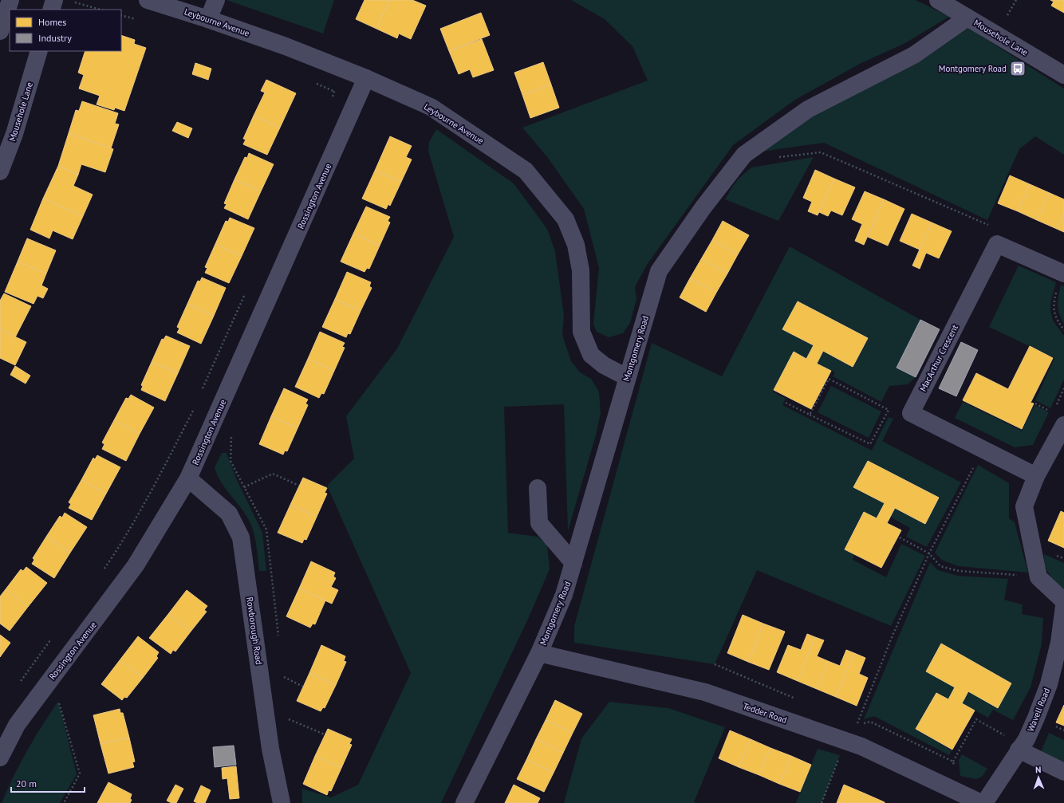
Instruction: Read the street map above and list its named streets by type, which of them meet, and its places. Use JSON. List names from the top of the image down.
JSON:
{
  "streets": {
    "street": [
      "Leybourne Avenue",
      "Mousehole Lane",
      "Rossington Avenue",
      "Montgomery Road",
      "MacArthur Crescent",
      "Rowborough Road",
      "Wavell Road",
      "Tedder Road"
    ]
  },
  "crossings": [
    ["Leybourne Avenue", "Rossington Avenue"],
    ["Leybourne Avenue", "Montgomery Road"],
    ["Mousehole Lane", "Montgomery Road"],
    ["Rossington Avenue", "Rowborough Road"],
    ["Montgomery Road", "Tedder Road"]
  ],
  "places": {
    "bus stop": ["Montgomery Road"]
  },
  "legend": ["Homes", "Industry"],
  "scale_bar": "20 m",
  "north": "top"
}
